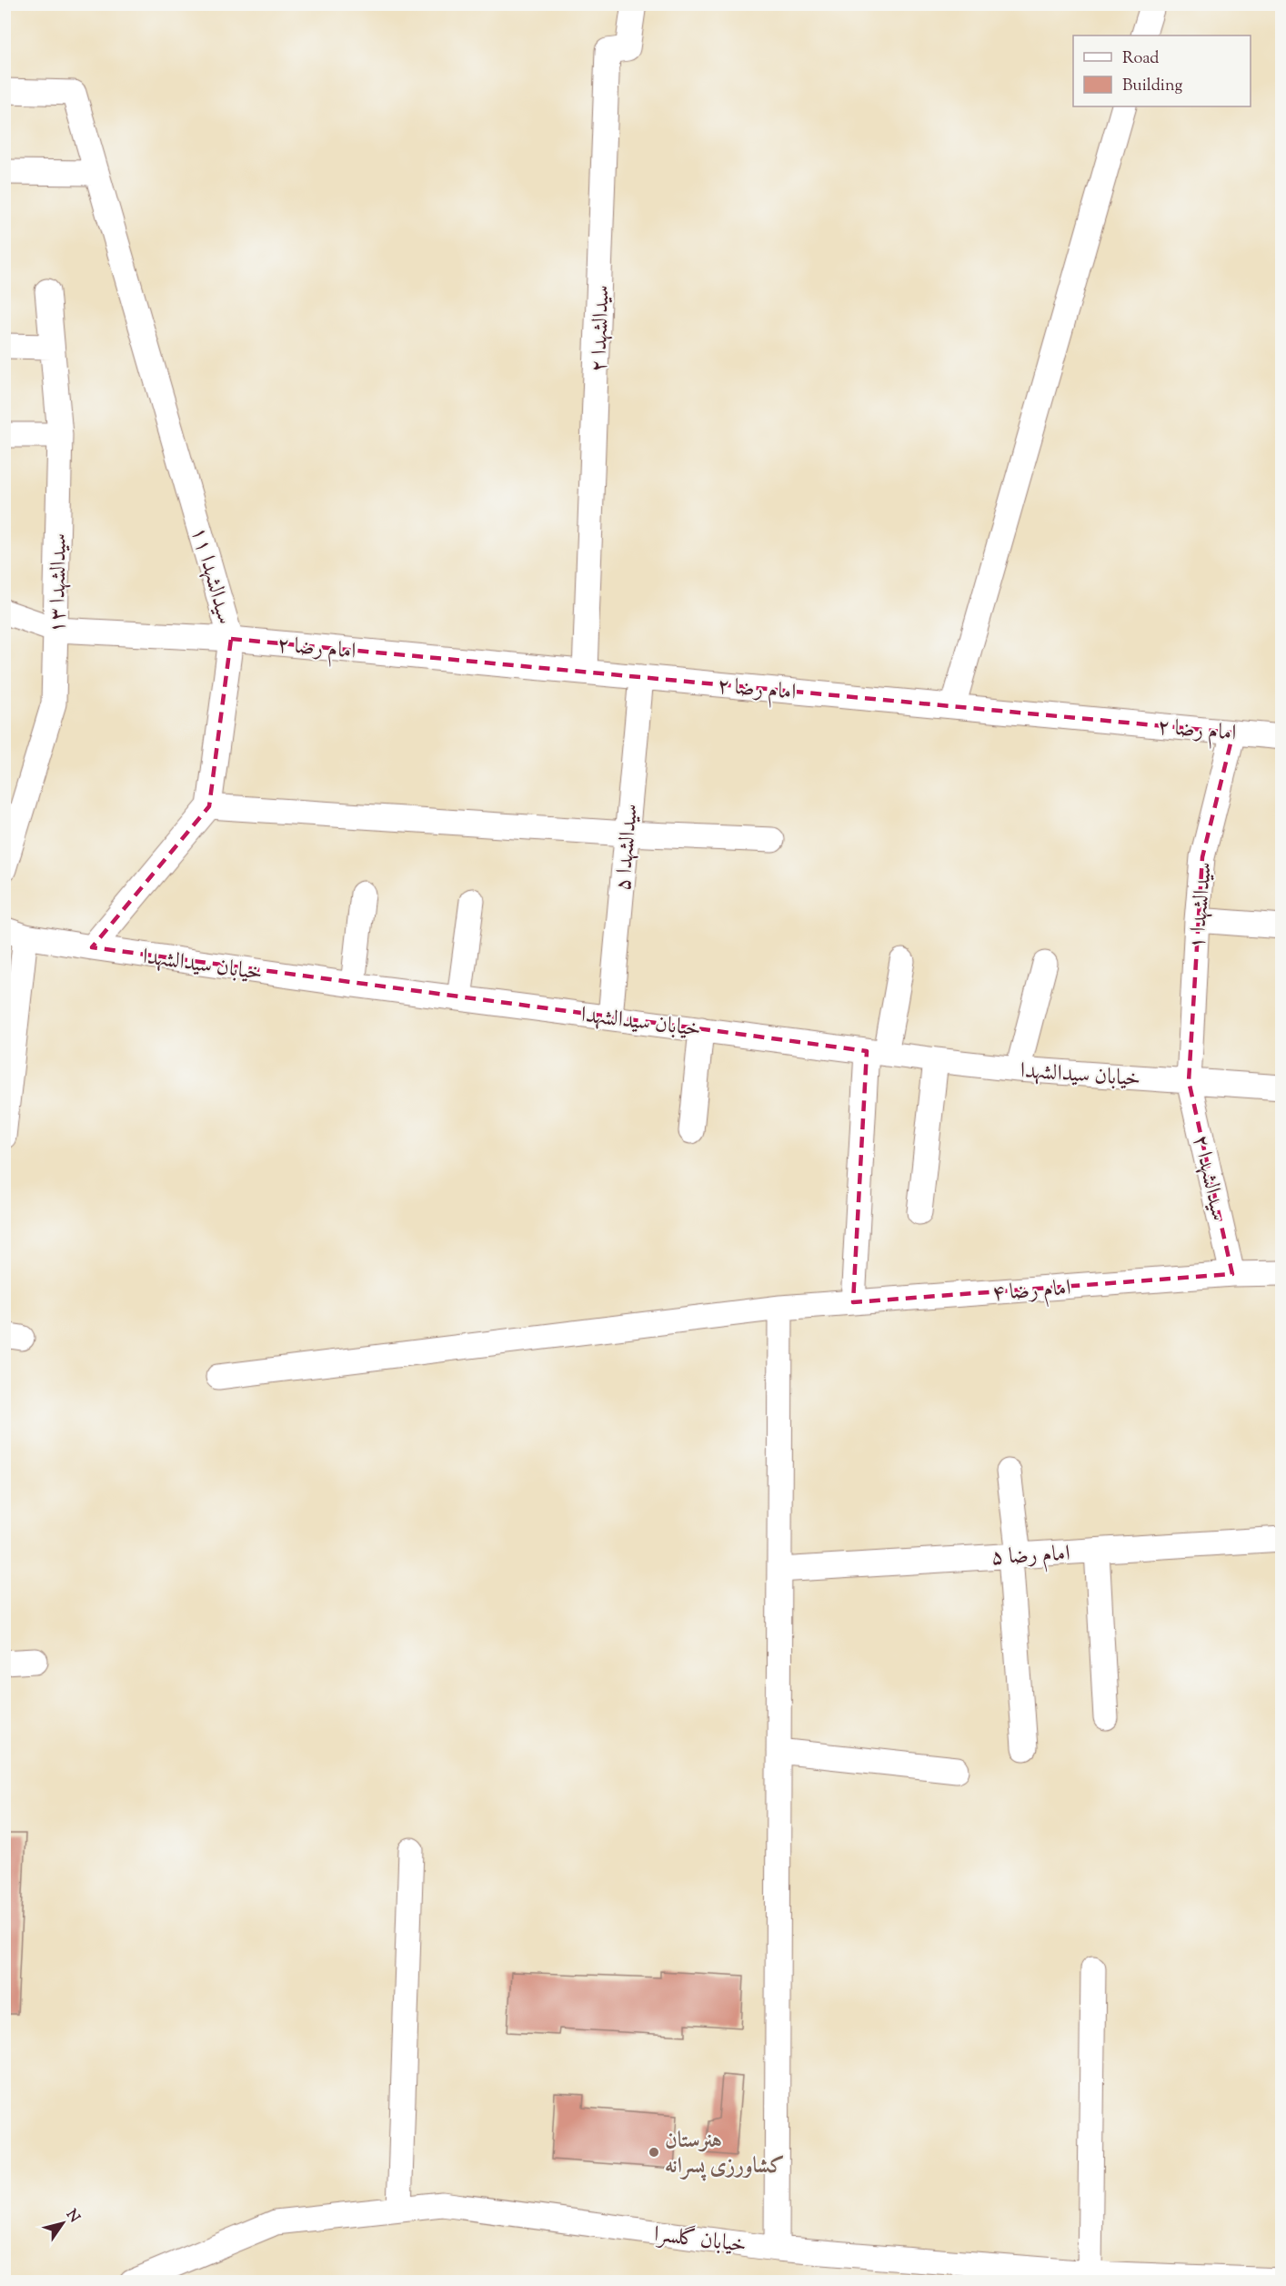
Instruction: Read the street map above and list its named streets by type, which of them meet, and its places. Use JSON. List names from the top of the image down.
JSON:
{
  "streets": {
    "street": [
      "سیدالشهدا ۲",
      "سیدالشهدا ۱۱",
      "سیدالشهدا ۱۳",
      "امام رضا ۲",
      "سیدالشهدا ۵",
      "سیدالشهدا ۱",
      "خیابان سیدالشهدا",
      "امام رضا ۴",
      "امام رضا ۵",
      "خیابان گلسرا"
    ]
  },
  "crossings": [
    ["سیدالشهدا ۲", "امام رضا ۲"],
    ["سیدالشهدا ۲", "سیدالشهدا ۱"],
    ["سیدالشهدا ۲", "خیابان سیدالشهدا"],
    ["سیدالشهدا ۲", "امام رضا ۴"],
    ["سیدالشهدا ۱۱", "امام رضا ۲"],
    ["سیدالشهدا ۱۳", "امام رضا ۲"],
    ["امام رضا ۲", "سیدالشهدا ۵"],
    ["امام رضا ۲", "سیدالشهدا ۱"],
    ["سیدالشهدا ۵", "خیابان سیدالشهدا"],
    ["سیدالشهدا ۱", "خیابان سیدالشهدا"]
  ],
  "places": ["هنرستان کشاورزی پسرانه"],
  "legend": ["Road", "Building"],
  "north": "top right"
}
